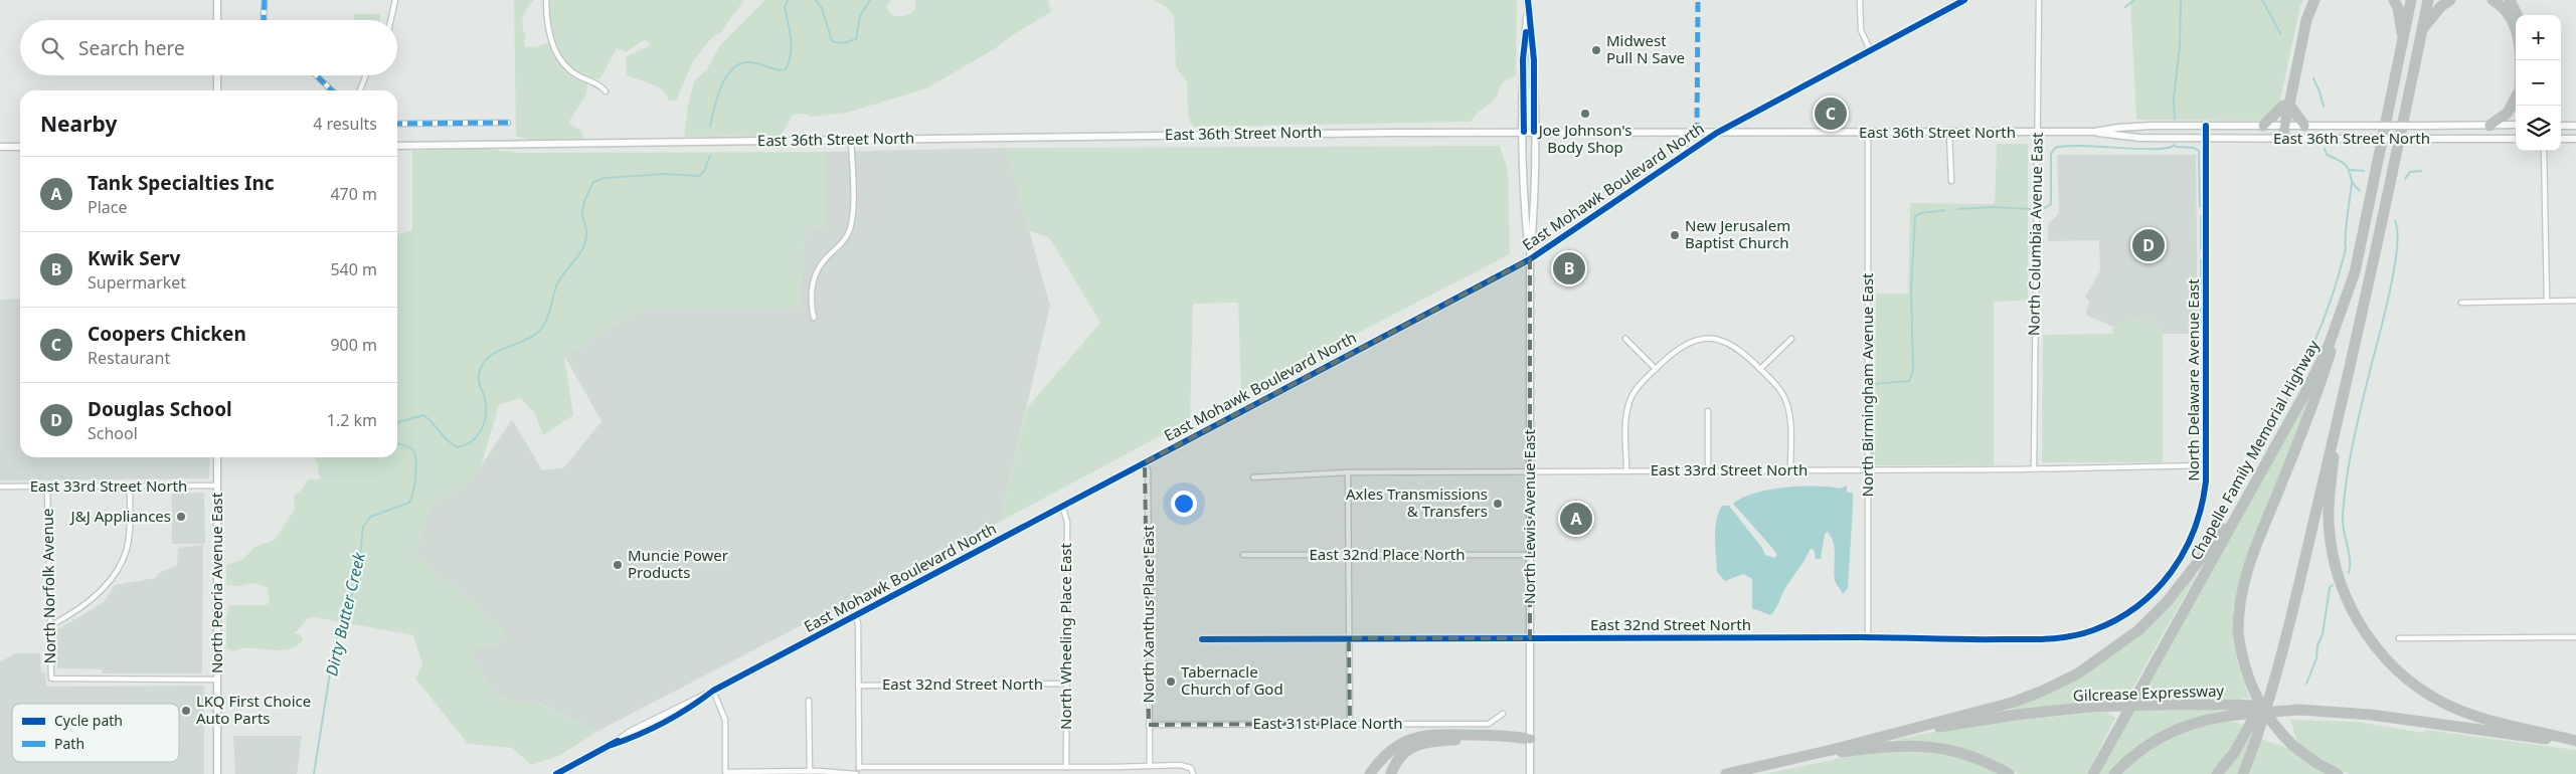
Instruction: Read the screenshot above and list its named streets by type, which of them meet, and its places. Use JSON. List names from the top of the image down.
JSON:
{
  "streets": {
    "highway": ["Chapelle Family Memorial Highway", "Gilcrease Expressway"],
    "main road": ["East 36th Street North", "North Lewis Avenue East", "North Peoria Avenue East"],
    "street": [
      "East Mohawk Boulevard North",
      "North Columbia Avenue East",
      "North Delaware Avenue East",
      "North Birmingham Avenue East",
      "East 33rd Street North",
      "East 32nd Place North",
      "North Norfolk Avenue",
      "North Xanthus Place East",
      "East 32nd Street North",
      "North Wheeling Place East",
      "East 31st Place North"
    ]
  },
  "crossings": [
    ["East 36th Street North", "East Mohawk Boulevard North"],
    ["East 36th Street North", "North Columbia Avenue East"],
    ["East 36th Street North", "North Delaware Avenue East"],
    ["East 36th Street North", "North Birmingham Avenue East"],
    ["East 36th Street North", "North Lewis Avenue East"],
    ["East Mohawk Boulevard North", "North Lewis Avenue East"],
    ["East Mohawk Boulevard North", "North Xanthus Place East"],
    ["East Mohawk Boulevard North", "North Wheeling Place East"],
    ["North Columbia Avenue East", "East 33rd Street North"],
    ["North Delaware Avenue East", "East 33rd Street North"],
    ["North Delaware Avenue East", "East 32nd Street North"],
    ["North Birmingham Avenue East", "East 33rd Street North"],
    ["North Birmingham Avenue East", "East 32nd Street North"],
    ["East 33rd Street North", "North Lewis Avenue East"],
    ["East 33rd Street North", "North Peoria Avenue East"],
    ["East 33rd Street North", "North Norfolk Avenue"],
    ["North Lewis Avenue East", "East 32nd Place North"],
    ["North Lewis Avenue East", "East 32nd Street North"],
    ["North Peoria Avenue East", "North Norfolk Avenue"],
    ["North Xanthus Place East", "East 31st Place North"],
    ["East 32nd Street North", "North Wheeling Place East"]
  ],
  "water": ["Dirty Butter Creek"],
  "places": [
    "Midwest Pull N Save",
    "Joe Johnson's Body Shop",
    "New Jerusalem Baptist Church",
    "Axles Transmissions & Transfers",
    "J&J Appliances",
    "Muncie Power Products",
    "Tabernacle Church of God",
    "LKQ First Choice Auto Parts"
  ],
  "legend": ["Cycle path", "Path"],
  "page": {
    "map_buttons": ["+", "−"],
    "search": "Search here",
    "heading": ["Nearby", "4 results"],
    "pins": [
      "C",
      "D",
      "B",
      "A"
    ],
    "list": [
      {
        "mark": "A",
        "name": "Tank Specialties Inc",
        "note": "Place",
        "value": "470 m"
      },
      {
        "mark": "B",
        "name": "Kwik Serv",
        "note": "Supermarket",
        "value": "540 m"
      },
      {
        "mark": "C",
        "name": "Coopers Chicken",
        "note": "Restaurant",
        "value": "900 m"
      },
      {
        "mark": "D",
        "name": "Douglas School",
        "note": "School",
        "value": "1.2 km"
      }
    ]
  }
}
